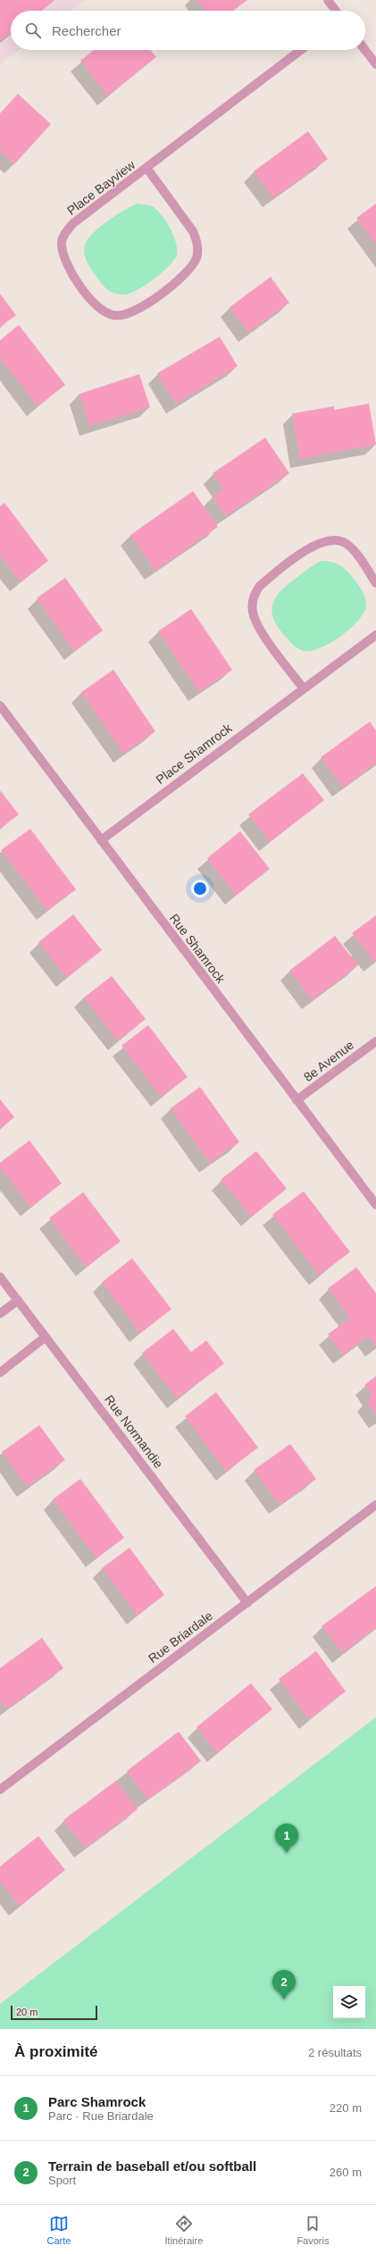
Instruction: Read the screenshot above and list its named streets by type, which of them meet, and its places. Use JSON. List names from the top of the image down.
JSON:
{
  "streets": {
    "street": [
      "Place Bayview",
      "Place Shamrock",
      "Rue Shamrock",
      "8e Avenue",
      "Rue Normandie",
      "Rue Briardale"
    ]
  },
  "crossings": [
    ["Place Shamrock", "Rue Shamrock"],
    ["Rue Shamrock", "8e Avenue"],
    ["Rue Normandie", "Rue Briardale"]
  ],
  "scale_bar": "20 m",
  "page": {
    "search": "Rechercher",
    "pins": ["1", "2"],
    "scale": "20 m",
    "heading": ["À proximité", "2 résultats"],
    "list": [
      {
        "mark": "1",
        "name": "Parc Shamrock",
        "note": "Parc · Rue Briardale",
        "value": "220 m"
      },
      {
        "mark": "2",
        "name": "Terrain de baseball et/ou softball",
        "note": "Sport",
        "value": "260 m"
      }
    ],
    "nav": ["Carte", "Itinéraire", "Favoris"]
  }
}
